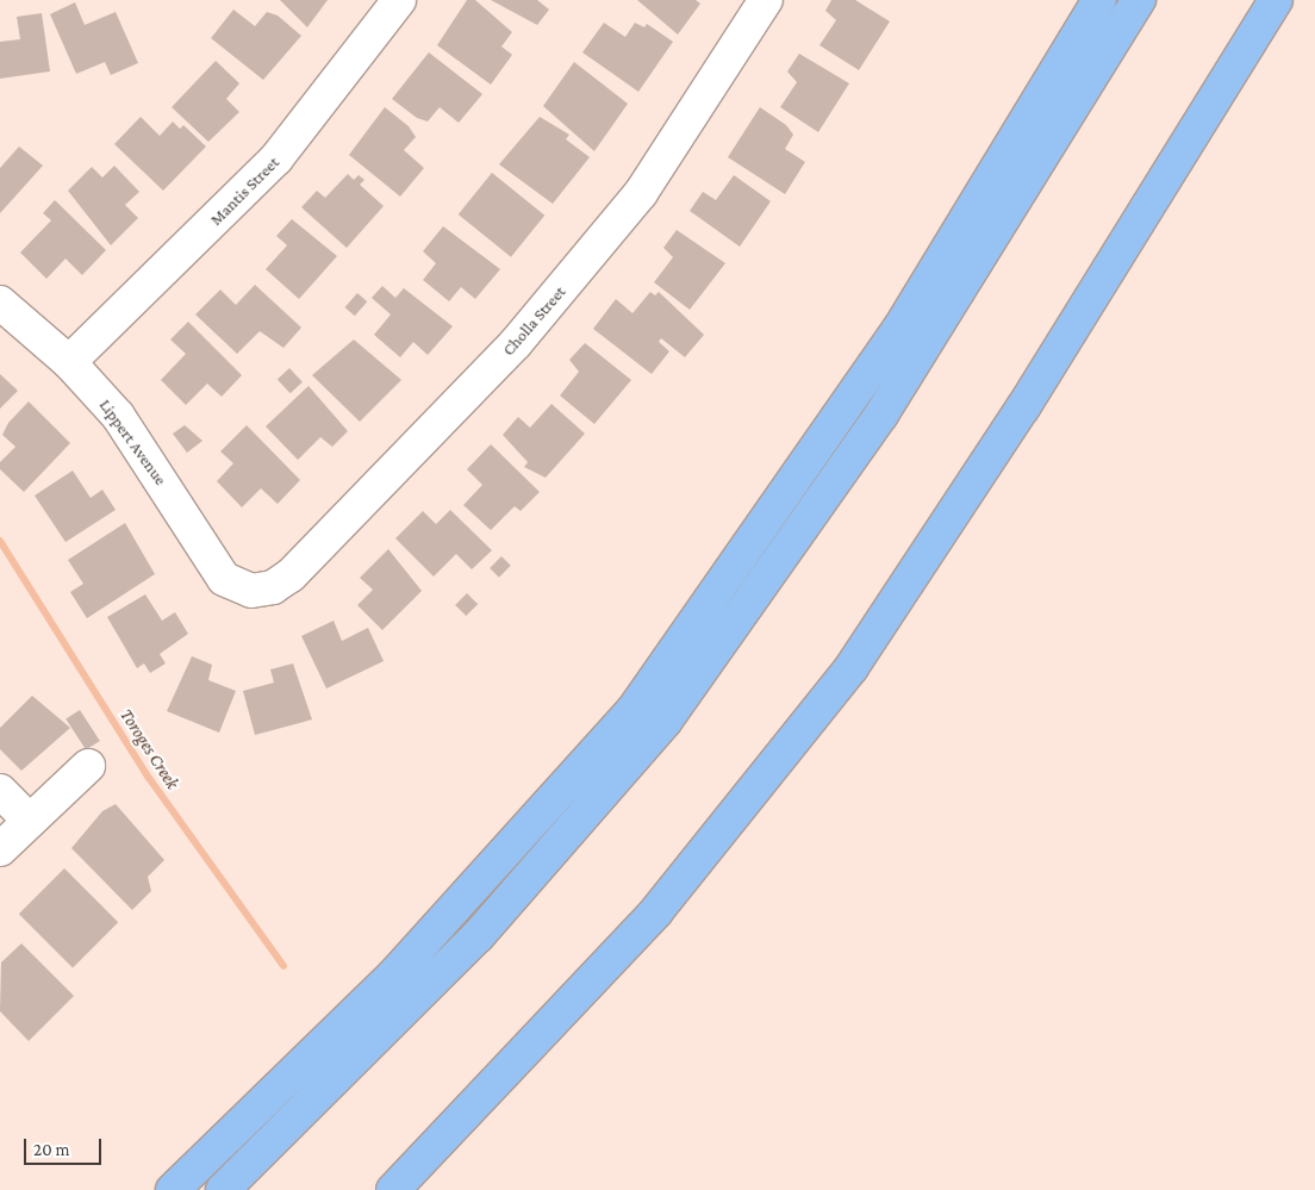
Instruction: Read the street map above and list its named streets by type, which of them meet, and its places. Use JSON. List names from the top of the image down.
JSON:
{
  "streets": {
    "street": ["Mantis Street", "Cholla Street", "Lippert Avenue"]
  },
  "crossings": [
    ["Mantis Street", "Lippert Avenue"],
    ["Cholla Street", "Lippert Avenue"]
  ],
  "water": ["Toroges Creek"],
  "scale_bar": "20 m"
}
